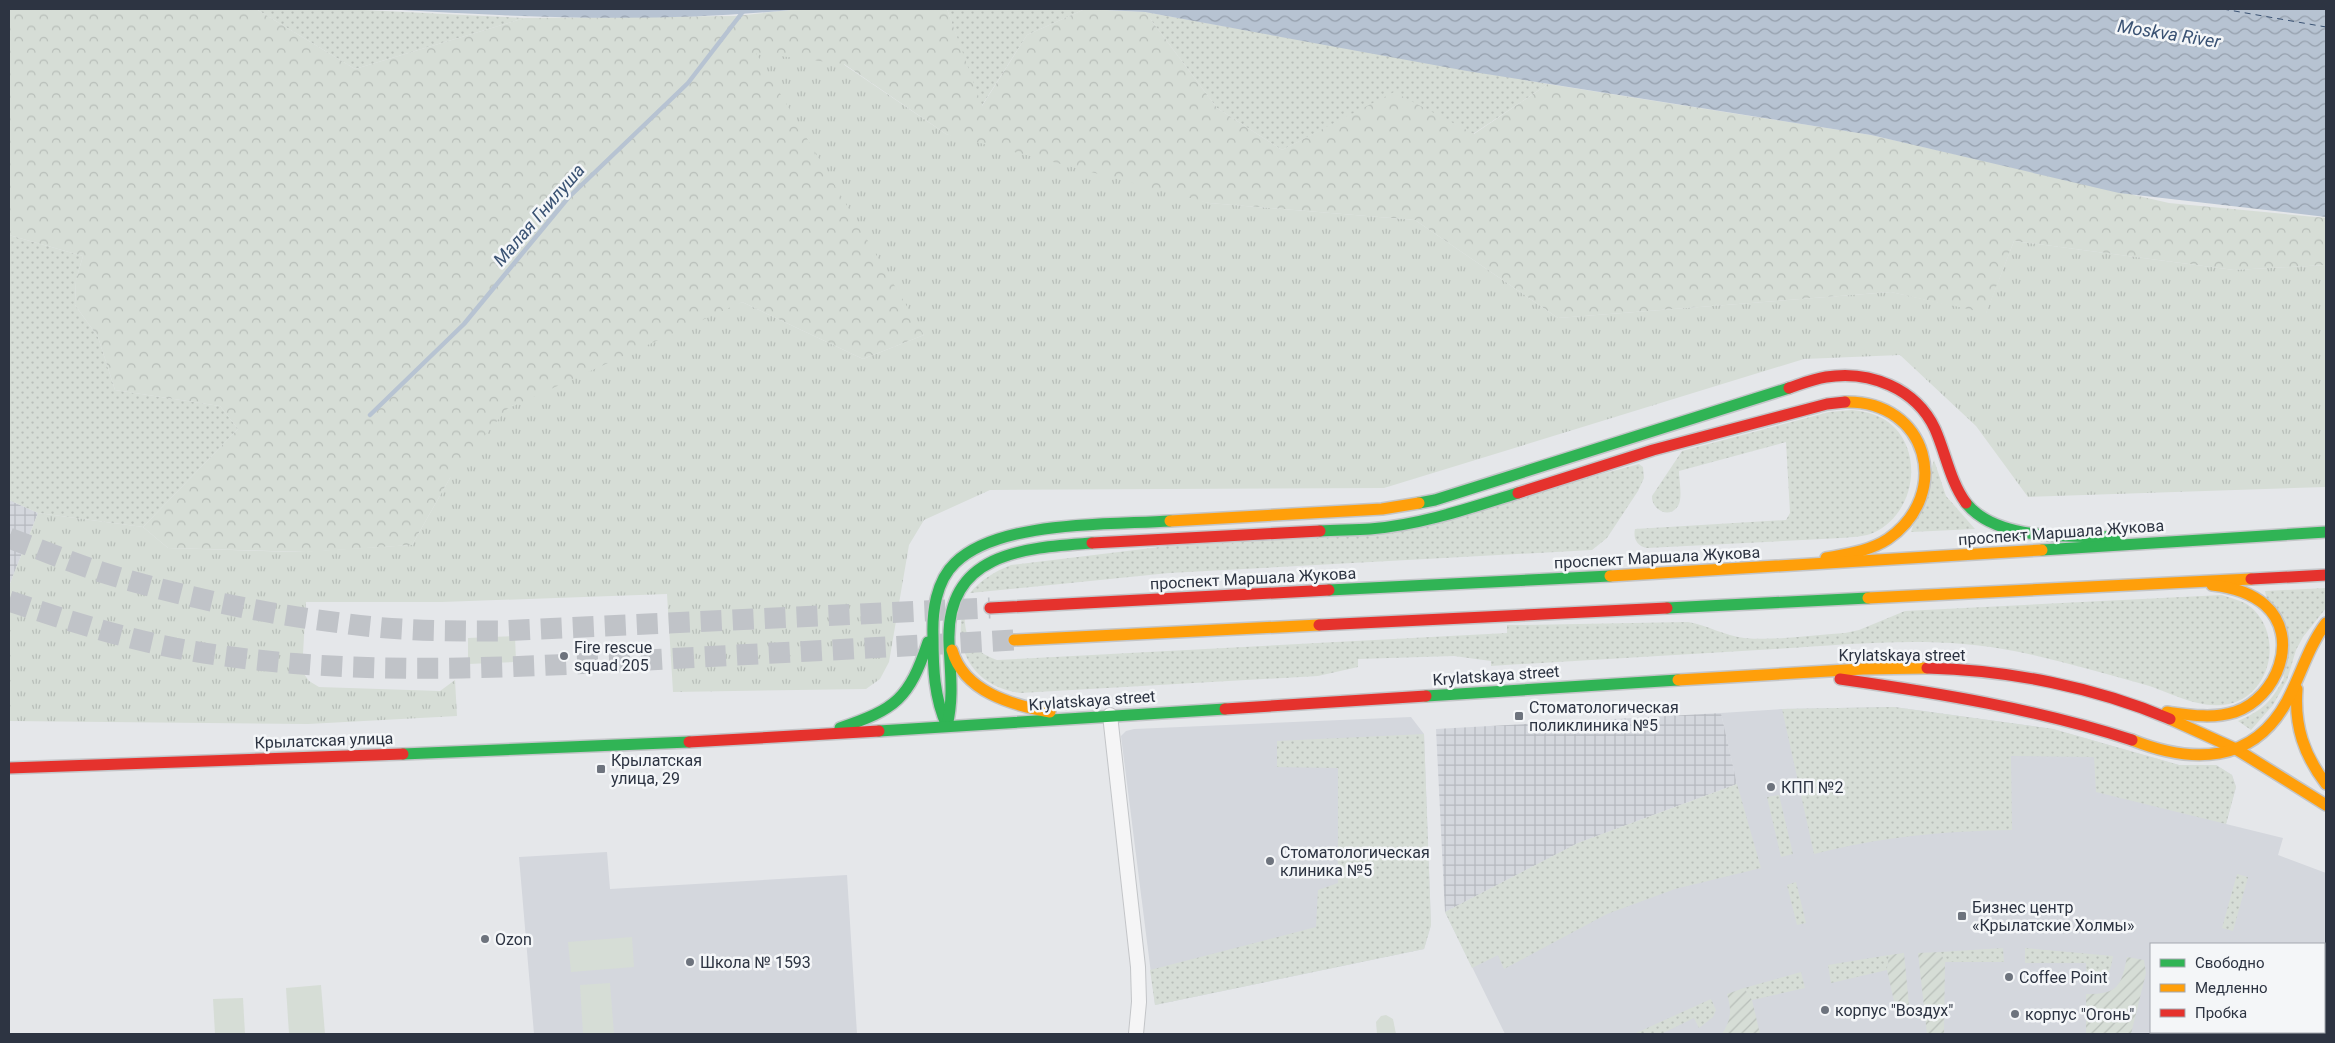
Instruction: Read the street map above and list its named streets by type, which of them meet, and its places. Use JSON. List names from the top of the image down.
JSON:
{
  "streets": {
    "main road": ["проспект Маршала Жукова", "Krylatskaya street"]
  },
  "water": ["Moskva River", "Малая Гнилуша"],
  "places": {
    "other": [
      "Fire rescue squad 205",
      "КПП №2",
      "Стоматологическая клиника №5",
      "Ozon",
      "Школа № 1593",
      "Coffee Point",
      "корпус \"Воздух\"",
      "корпус \"Огонь\""
    ],
    "transit": ["Стоматологическая поликлиника №5", "Крылатская улица, 29", "Бизнес центр «Крылатские Холмы»"]
  },
  "legend": ["Свободно", "Медленно", "Пробка"]
}
